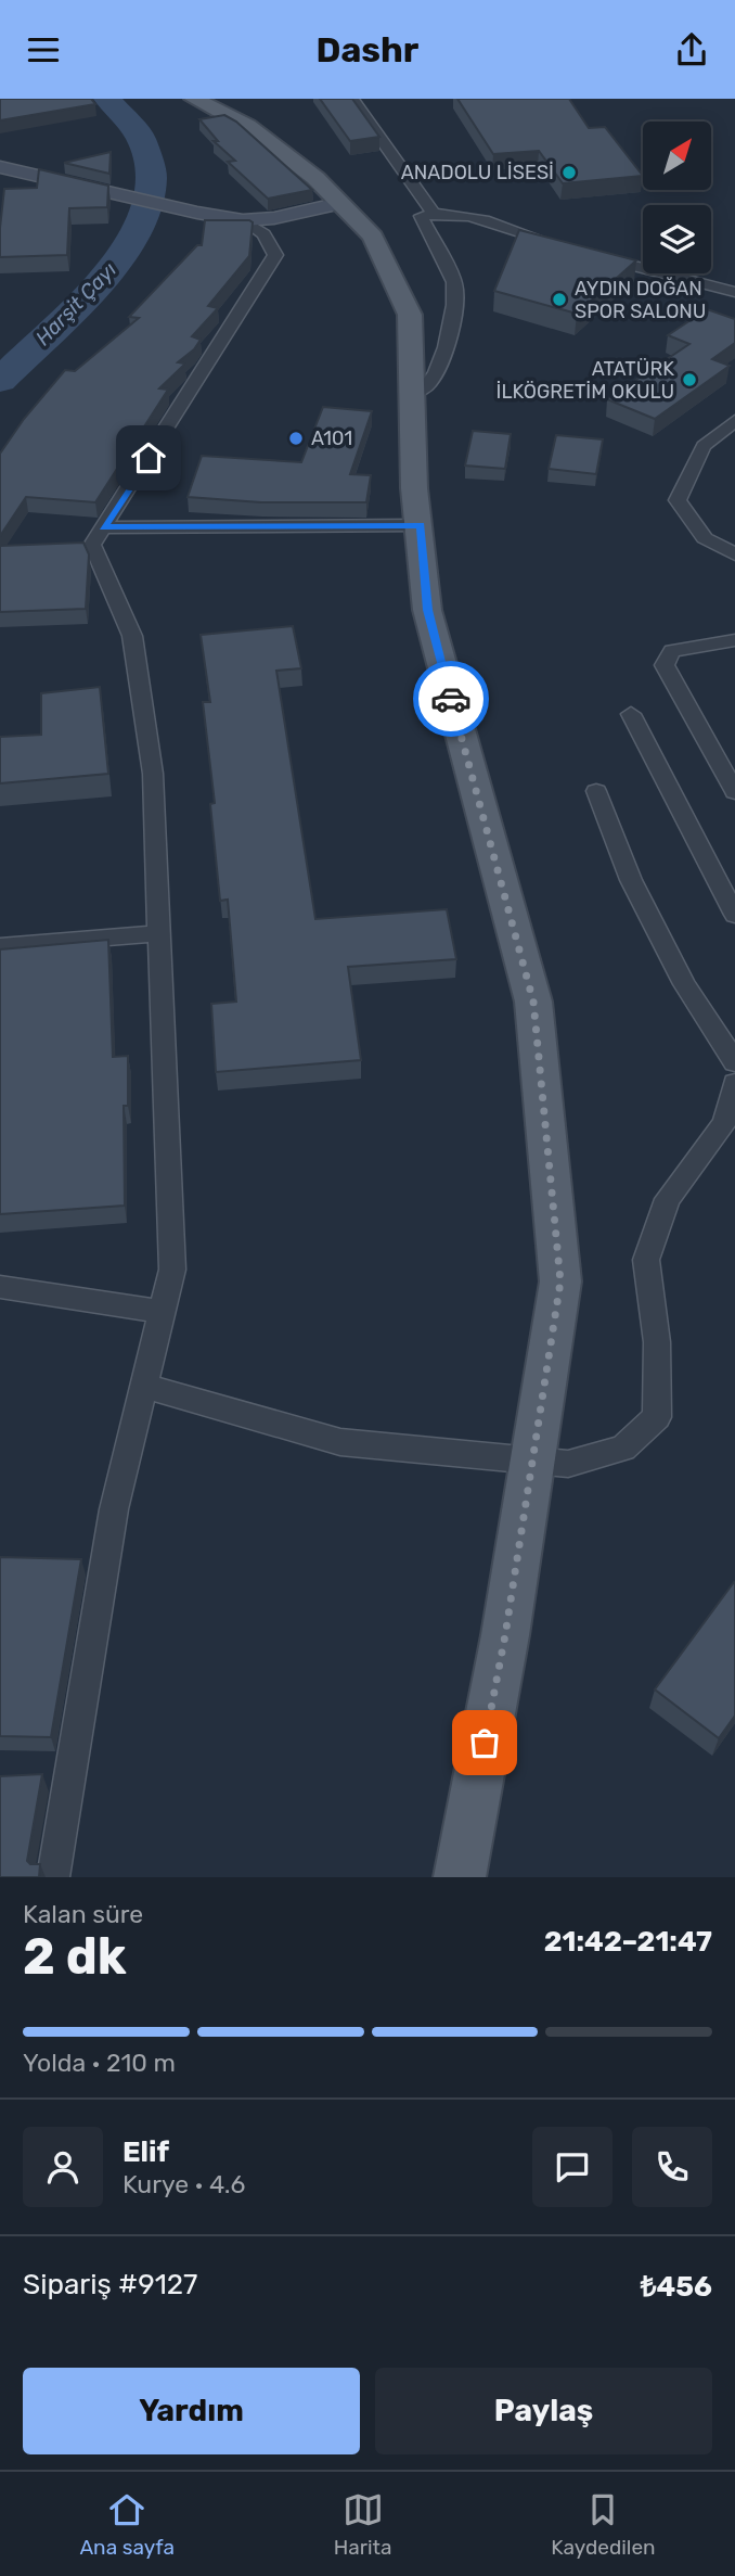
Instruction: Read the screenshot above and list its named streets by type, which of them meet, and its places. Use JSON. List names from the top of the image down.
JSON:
{
  "water": ["Harşit Çayı"],
  "places": [
    "ANADOLU LİSESİ",
    "AYDIN DOĞAN SPOR SALONU",
    "ATATÜRK İLKÖGRETİM OKULU",
    "A101"
  ],
  "north": "top right",
  "page": {
    "header": "Dashr",
    "heading": ["2 dk", "Kalan süre", "21:42–21:47"],
    "panel": [
      "Elif",
      "Kurye · 4.6",
      "Sipariş #9127",
      "₺456"
    ],
    "bar": "Yolda · 210 m",
    "buttons": ["Yardım", "Paylaş"],
    "tabs": ["Ana sayfa", "Harita", "Kaydedilen"]
  }
}
